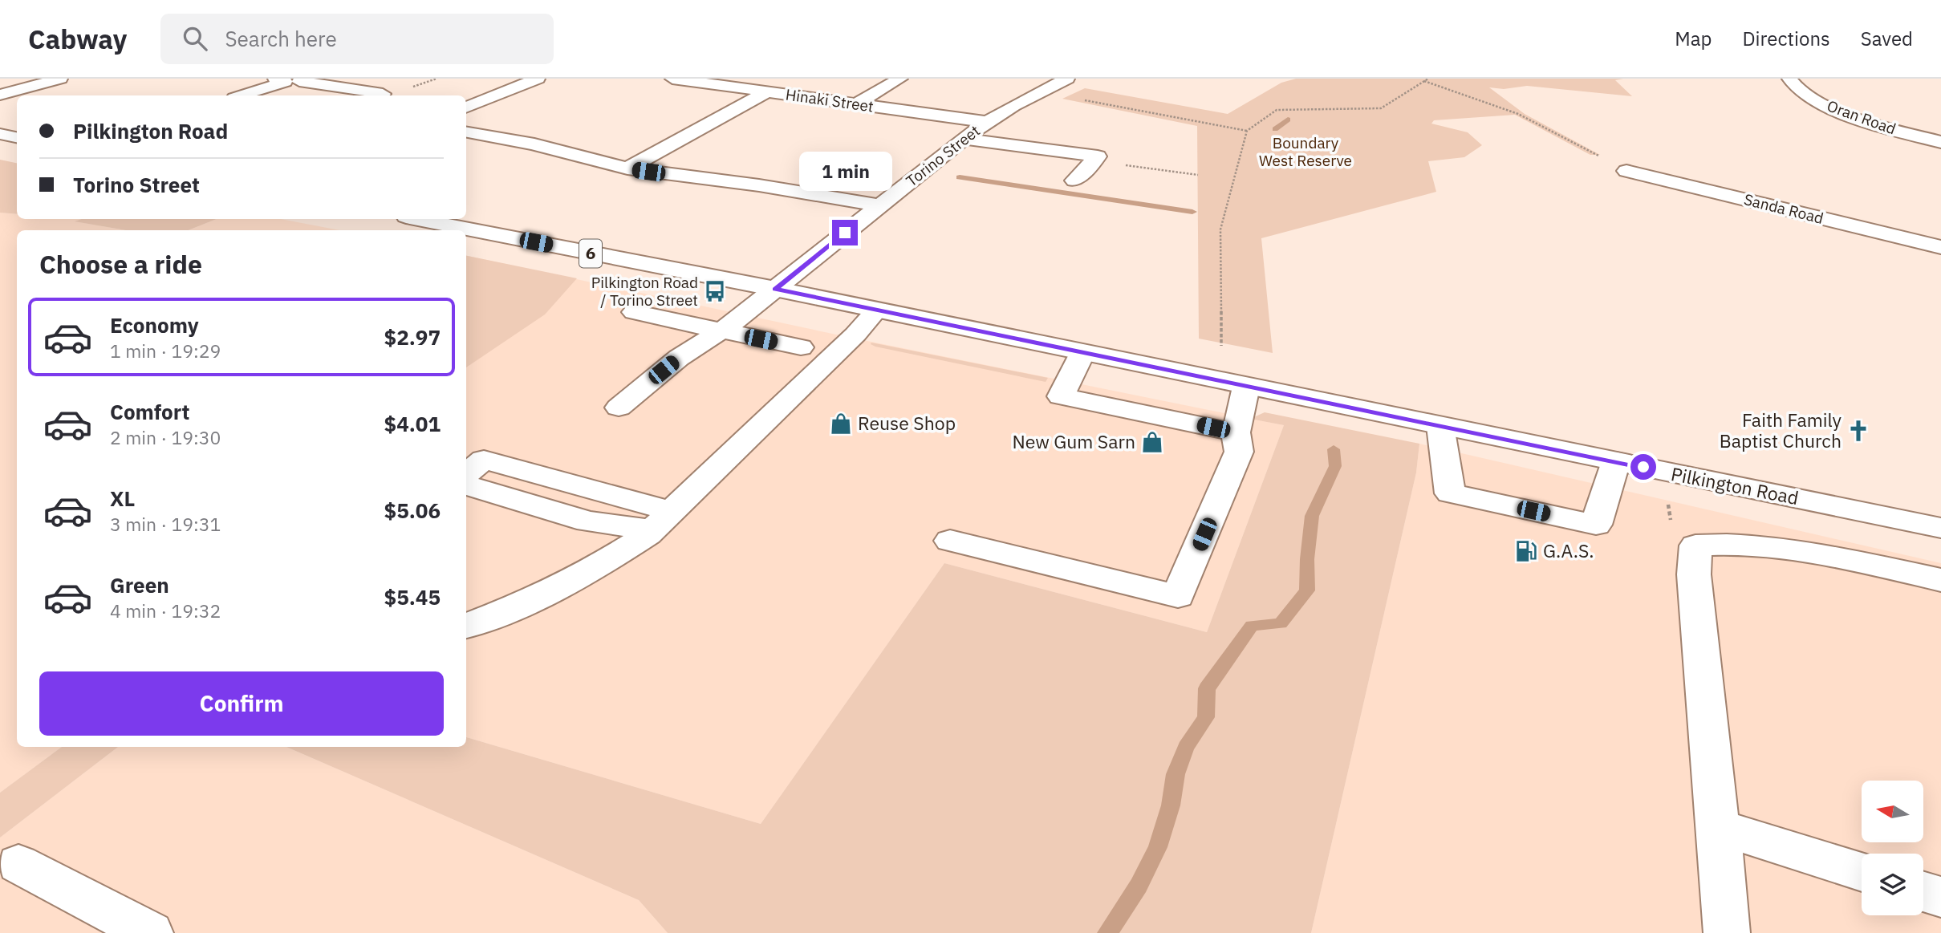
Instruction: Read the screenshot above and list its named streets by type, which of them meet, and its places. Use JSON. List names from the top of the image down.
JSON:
{
  "streets": {
    "street": [
      "Hinaki Street",
      "Oran Road",
      "Torino Street",
      "Sanda Road",
      "6",
      "Pilkington Road"
    ]
  },
  "crossings": [
    ["Hinaki Street", "Torino Street"],
    ["Torino Street", "Pilkington Road"]
  ],
  "parks": ["Boundary West Reserve"],
  "places": {
    "bus stop": ["Pilkington Road / Torino Street"],
    "shop": ["Reuse Shop", "New Gum Sarn"],
    "church": ["Faith Family Baptist Church"],
    "fuel station": ["G.A.S."]
  },
  "north": "left",
  "page": {
    "header": "Cabway",
    "search": "Search here",
    "nav": ["Map", "Directions", "Saved"],
    "banner": ["Pilkington Road", "Torino Street"],
    "bubble": "1 min",
    "heading": "Choose a ride",
    "list": [
      {
        "name": "Economy",
        "note": "1 min · 19:29",
        "value": "$2.97"
      },
      {
        "name": "Comfort",
        "note": "2 min · 19:30",
        "value": "$4.01"
      },
      {
        "name": "XL",
        "note": "3 min · 19:31",
        "value": "$5.06"
      },
      {
        "name": "Green",
        "note": "4 min · 19:32",
        "value": "$5.45"
      }
    ],
    "buttons": "Confirm"
  }
}
